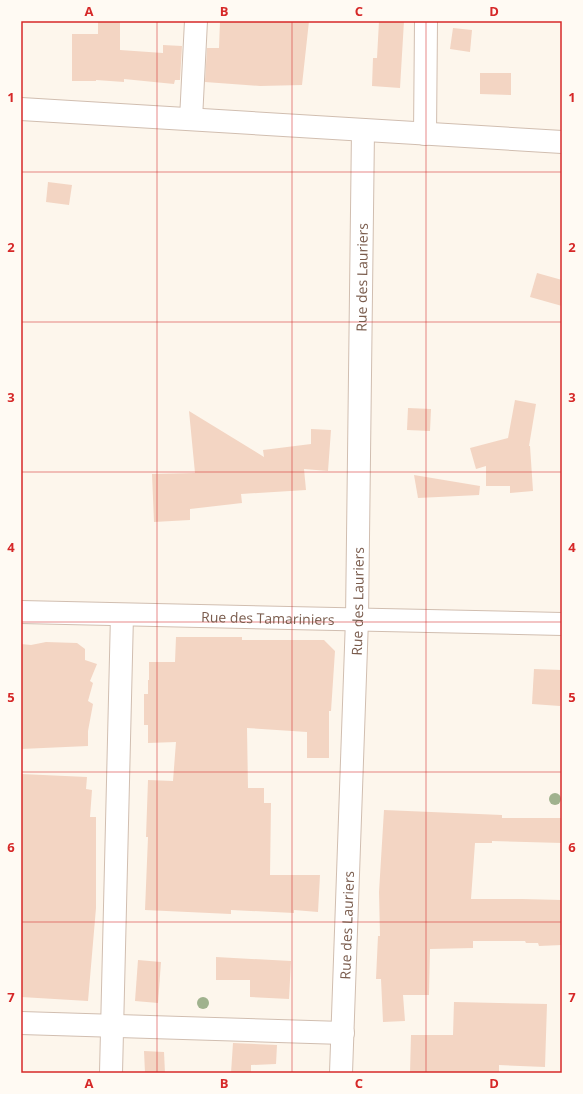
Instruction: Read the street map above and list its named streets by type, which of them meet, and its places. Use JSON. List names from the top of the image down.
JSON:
{
  "streets": {
    "street": ["Rue des Lauriers", "Rue des Tamariniers"]
  },
  "crossings": [
    ["Rue des Lauriers", "Rue des Tamariniers"]
  ],
  "grid": {
    "columns": [
      "A",
      "B",
      "C",
      "D"
    ],
    "rows": [
      "1",
      "2",
      "3",
      "4",
      "5",
      "6",
      "7"
    ]
  }
}
